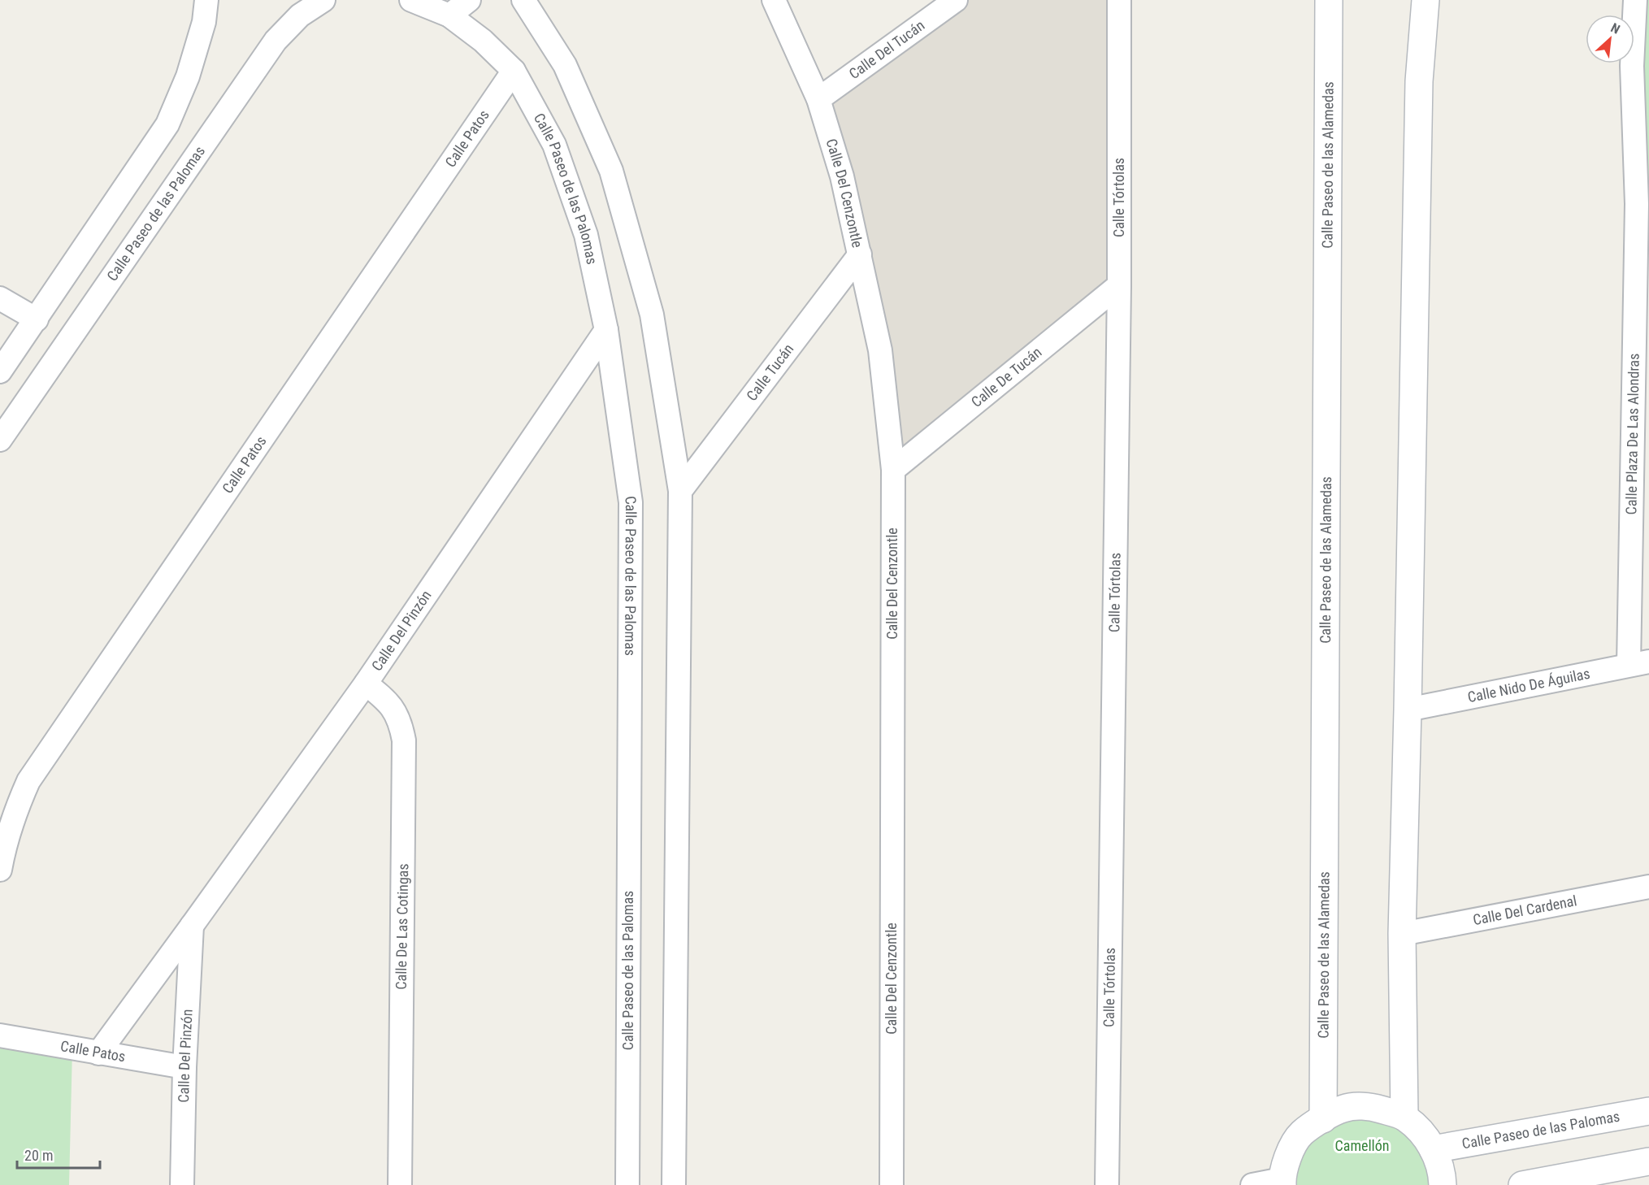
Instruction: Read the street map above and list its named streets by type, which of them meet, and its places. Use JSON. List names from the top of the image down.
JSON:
{
  "streets": {
    "street": [
      "Calle Del Tucán",
      "Calle Patos",
      "Calle Paseo de las Alamedas",
      "Calle Paseo de las Palomas",
      "Calle Del Cenzontle",
      "Calle Tórtolas",
      "Calle Tucán",
      "Calle De Tucán",
      "Calle Plaza De Las Alondras",
      "Calle Del Pinzón",
      "Calle Nido De Águilas",
      "Calle Del Cardenal",
      "Calle De Las Cotingas"
    ]
  },
  "crossings": [
    ["Calle Del Tucán", "Calle Del Cenzontle"],
    ["Calle Patos", "Calle Paseo de las Palomas"],
    ["Calle Patos", "Calle Del Pinzón"],
    ["Calle Paseo de las Palomas", "Calle Del Pinzón"],
    ["Calle Del Cenzontle", "Calle Tucán"],
    ["Calle Del Cenzontle", "Calle De Tucán"],
    ["Calle Tórtolas", "Calle De Tucán"],
    ["Calle Plaza De Las Alondras", "Calle Nido De Águilas"],
    ["Calle Del Pinzón", "Calle De Las Cotingas"]
  ],
  "parks": ["Camellón"],
  "scale_bar": "20 m",
  "north": "top right"
}
